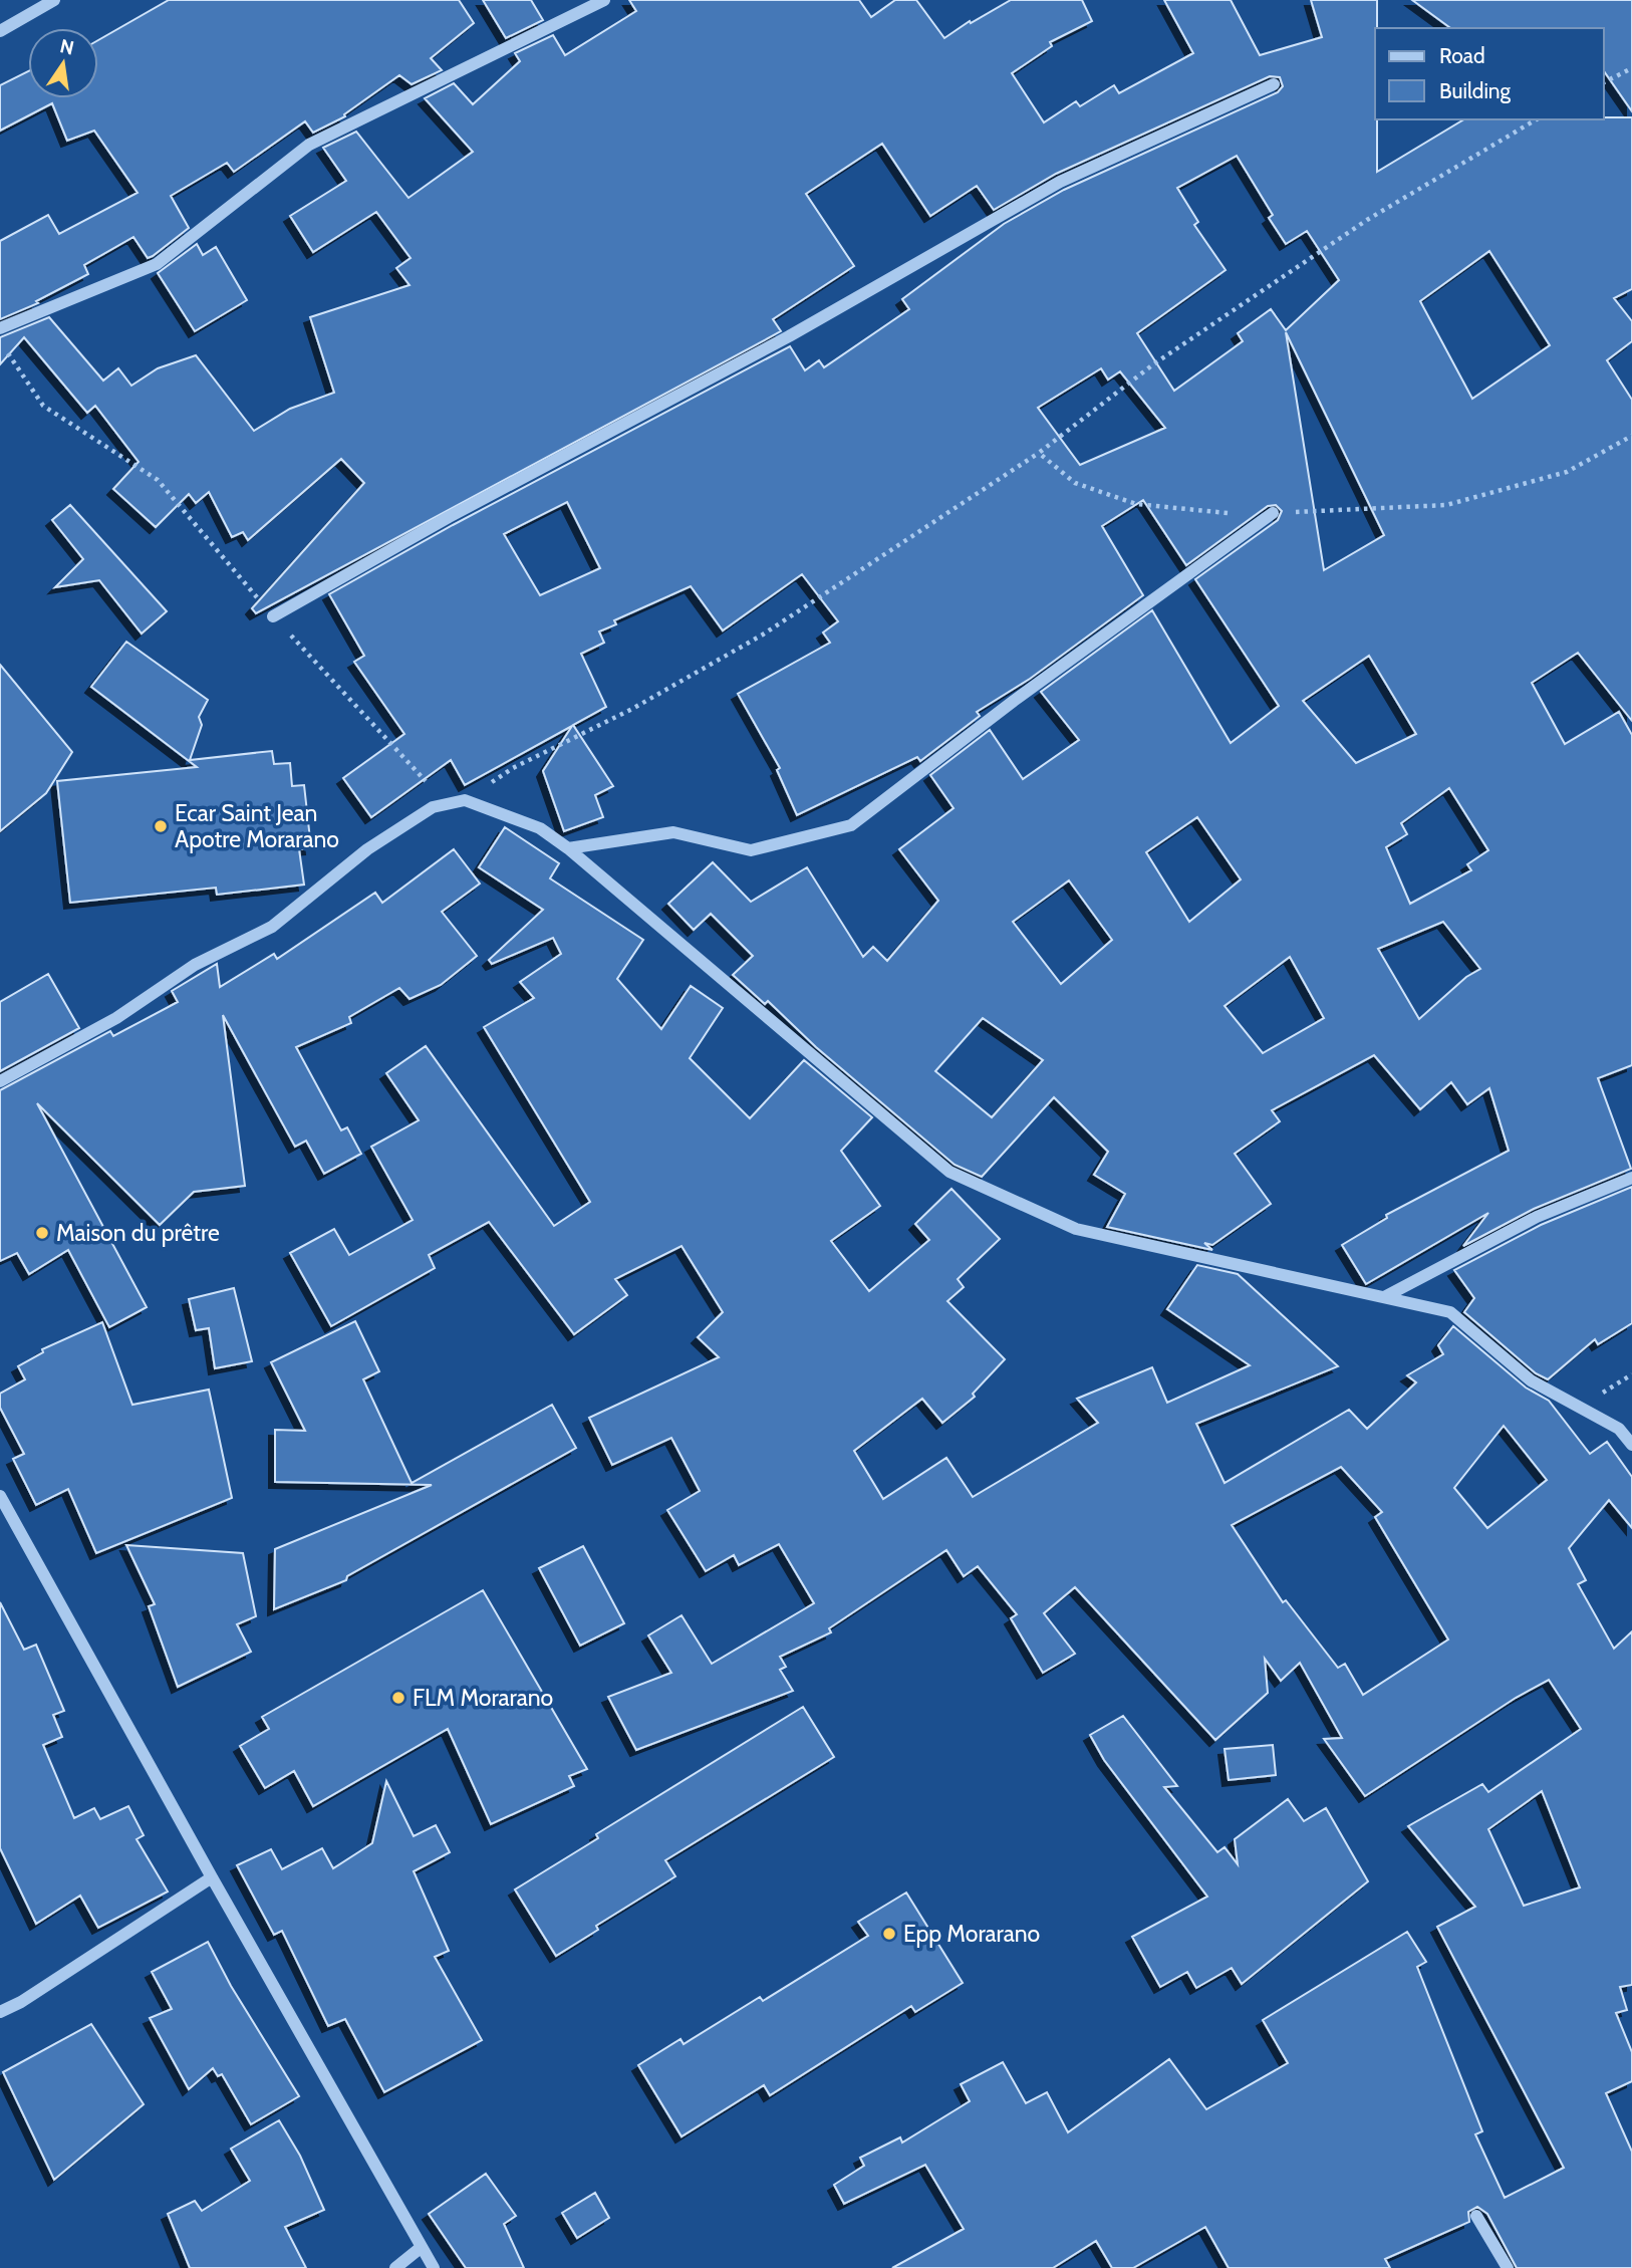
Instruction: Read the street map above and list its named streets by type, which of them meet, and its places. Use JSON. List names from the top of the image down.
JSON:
{
  "places": [
    "Ecar Saint Jean Apotre Morarano",
    "Maison du prêtre",
    "FLM Morarano",
    "Epp Morarano"
  ],
  "legend": ["Road", "Building"],
  "north": "top"
}
